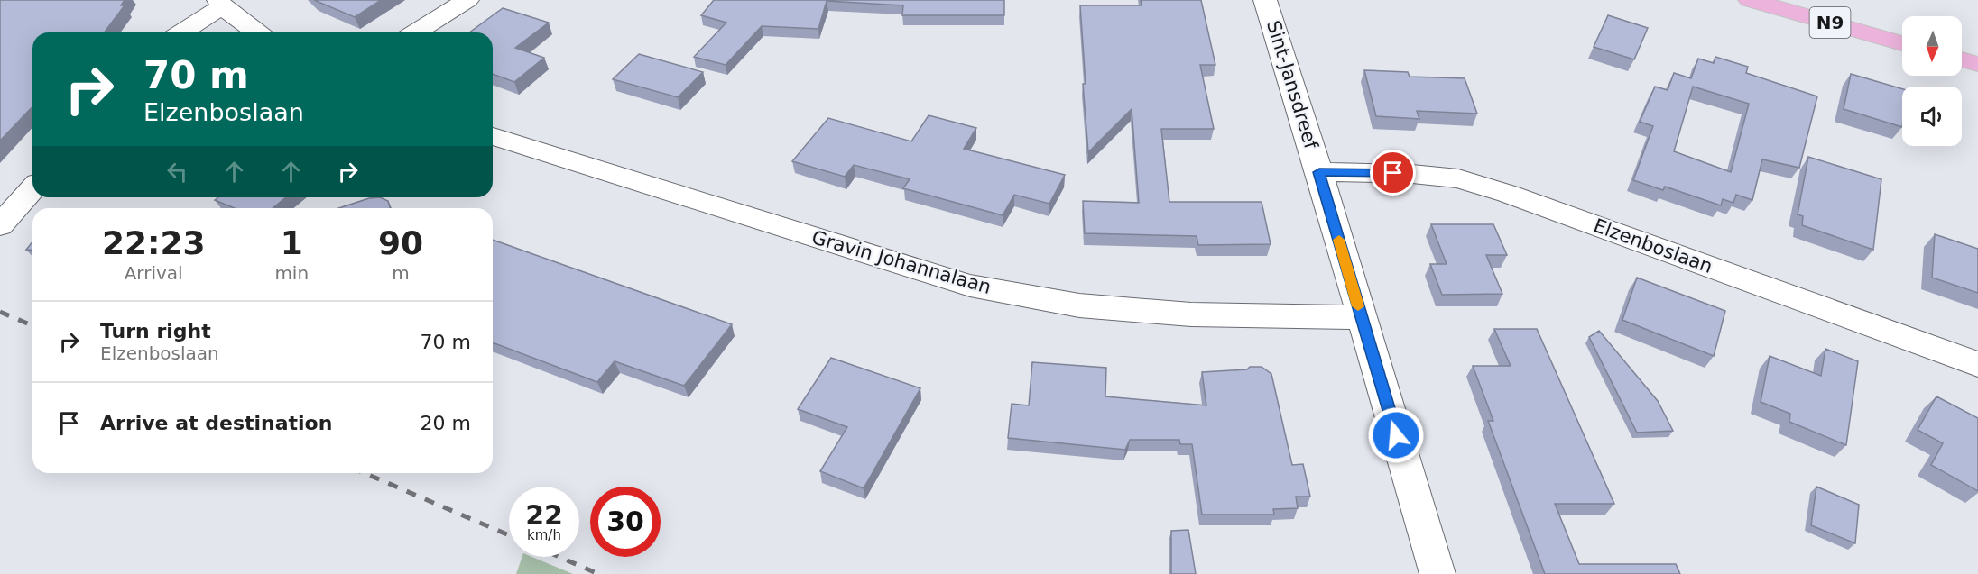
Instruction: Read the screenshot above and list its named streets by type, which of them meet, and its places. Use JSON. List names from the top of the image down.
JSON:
{
  "streets": {
    "main road": ["N9"],
    "street": ["Sint-Jansdreef", "Elzenboslaan", "Gravin Johannalaan"]
  },
  "crossings": [
    ["Sint-Jansdreef", "Elzenboslaan"],
    ["Sint-Jansdreef", "Gravin Johannalaan"]
  ],
  "north": "bottom",
  "page": {
    "turn": ["70 m", "Elzenboslaan"],
    "eta": [
      "22:23",
      "Arrival",
      "1",
      "min",
      "90",
      "m"
    ],
    "list": [
      {
        "name": "Turn right",
        "note": "Elzenboslaan",
        "value": "70 m"
      },
      {
        "name": "Arrive at destination",
        "value": "20 m"
      }
    ],
    "speed": "22 km/h",
    "limit": "30"
  }
}
